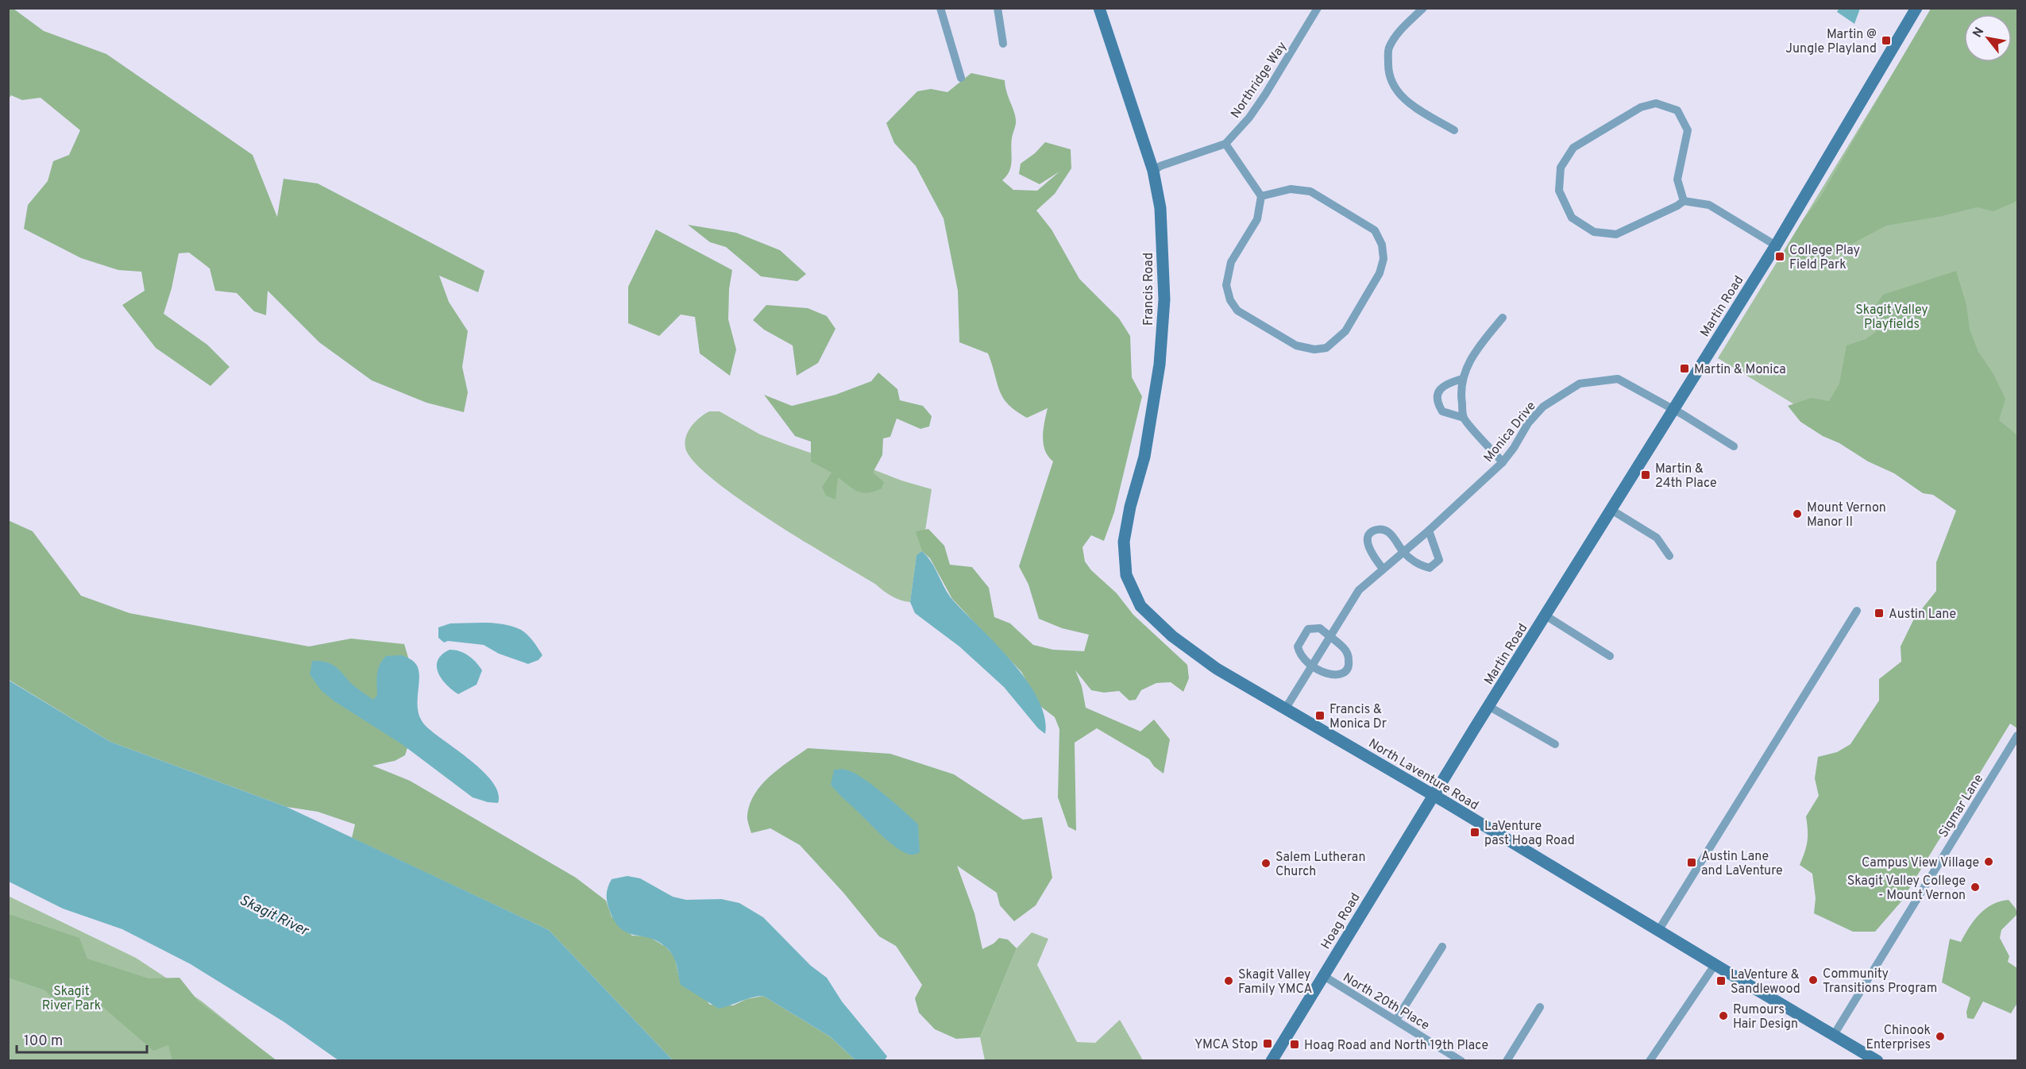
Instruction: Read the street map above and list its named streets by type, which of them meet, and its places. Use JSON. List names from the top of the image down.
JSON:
{
  "streets": {
    "street": [
      "Northridge Way",
      "Francis Road",
      "Martin Road",
      "Monica Drive",
      "North Laventure Road",
      "Sigmar Lane",
      "Hoag Road",
      "North 20th Place"
    ]
  },
  "crossings": [
    ["Francis Road", "North Laventure Road"],
    ["Martin Road", "Monica Drive"],
    ["Martin Road", "North Laventure Road"],
    ["Martin Road", "Hoag Road"],
    ["Monica Drive", "North Laventure Road"],
    ["North Laventure Road", "Sigmar Lane"],
    ["North Laventure Road", "Hoag Road"],
    ["Hoag Road", "North 20th Place"]
  ],
  "water": ["Skagit River"],
  "parks": ["Skagit Valley Playfields", "Skagit River Park"],
  "places": {
    "transit": [
      "Martin @ Jungle Playland",
      "College Play Field Park",
      "Martin & Monica",
      "Martin & 24th Place",
      "Austin Lane",
      "Francis & Monica Dr",
      "LaVenture past Hoag Road",
      "Austin Lane and LaVenture",
      "LaVenture & Sandlewood",
      "YMCA Stop",
      "Hoag Road and North 19th Place"
    ],
    "other": [
      "Mount Vernon Manor II",
      "Campus View Village",
      "Salem Lutheran Church",
      "Skagit Valley College - Mount Vernon",
      "Community Transitions Program",
      "Skagit Valley Family YMCA",
      "Rumours Hair Design",
      "Chinook Enterprises"
    ]
  },
  "scale_bar": "100 m",
  "north": "top left"
}
